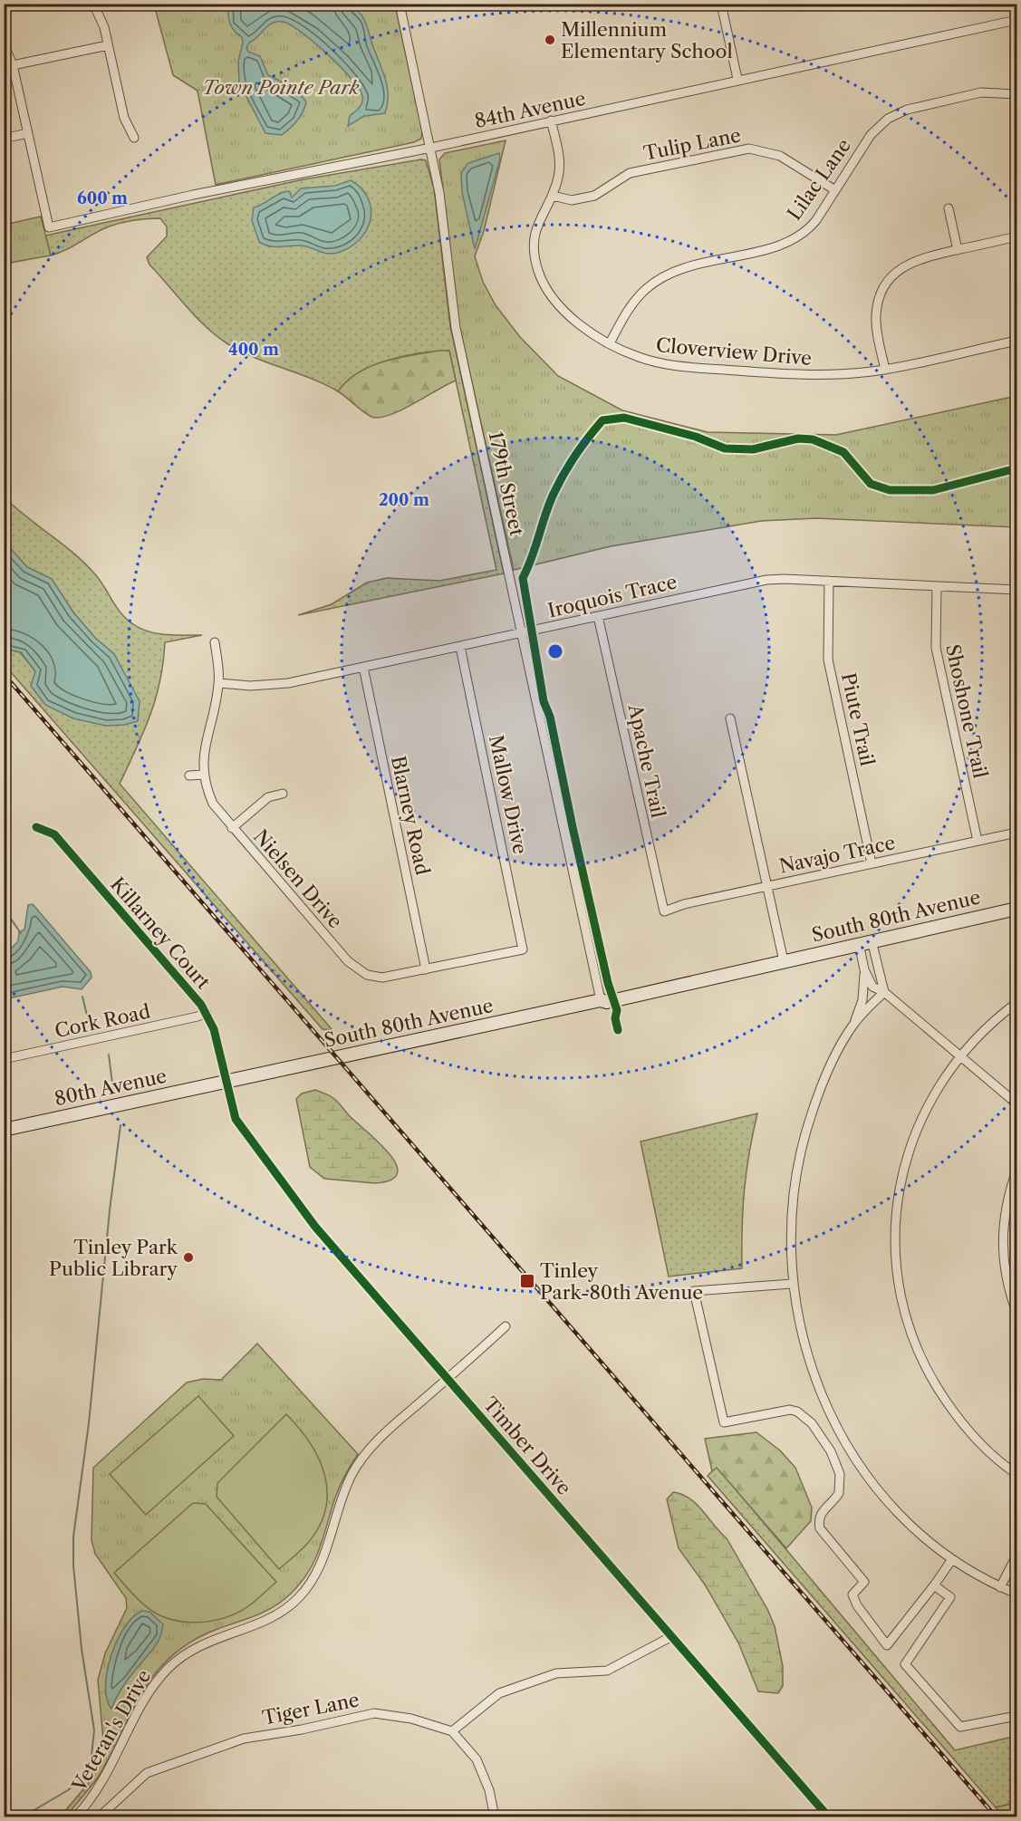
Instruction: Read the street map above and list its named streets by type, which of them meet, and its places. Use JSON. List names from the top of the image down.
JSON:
{
  "streets": {
    "street": [
      "84th Avenue",
      "Tulip Lane",
      "Lilac Lane",
      "Cloverview Drive",
      "179th Street",
      "Iroquois Trace",
      "Shoshone Trail",
      "Piute Trail",
      "Apache Trail",
      "Mallow Drive",
      "Blarney Road",
      "Navajo Trace",
      "Nielsen Drive",
      "South 80th Avenue",
      "Killarney Court",
      "Cork Road",
      "80th Avenue",
      "Timber Drive",
      "Tiger Lane",
      "Veteran's Drive"
    ]
  },
  "crossings": [
    ["84th Avenue", "Cloverview Drive"],
    ["84th Avenue", "179th Street"],
    ["Tulip Lane", "Lilac Lane"],
    ["Tulip Lane", "Cloverview Drive"],
    ["Lilac Lane", "Cloverview Drive"],
    ["179th Street", "Iroquois Trace"],
    ["179th Street", "South 80th Avenue"],
    ["Iroquois Trace", "Shoshone Trail"],
    ["Iroquois Trace", "Piute Trail"],
    ["Iroquois Trace", "Apache Trail"],
    ["Iroquois Trace", "Mallow Drive"],
    ["Iroquois Trace", "Blarney Road"],
    ["Iroquois Trace", "Nielsen Drive"],
    ["Shoshone Trail", "Navajo Trace"],
    ["Piute Trail", "Navajo Trace"],
    ["Apache Trail", "Navajo Trace"],
    ["Mallow Drive", "Nielsen Drive"],
    ["Blarney Road", "Nielsen Drive"],
    ["South 80th Avenue", "Killarney Court"],
    ["South 80th Avenue", "80th Avenue"],
    ["South 80th Avenue", "Timber Drive"],
    ["Killarney Court", "Cork Road"],
    ["Killarney Court", "80th Avenue"],
    ["Killarney Court", "Timber Drive"],
    ["80th Avenue", "Timber Drive"],
    ["Timber Drive", "Veteran's Drive"]
  ],
  "parks": ["Town Pointe Park"],
  "places": {
    "other": ["Millennium Elementary School", "Tinley Park Public Library"],
    "transit": ["Tinley Park-80th Avenue"]
  },
  "rings": ["600 m", "400 m", "200 m"]
}
